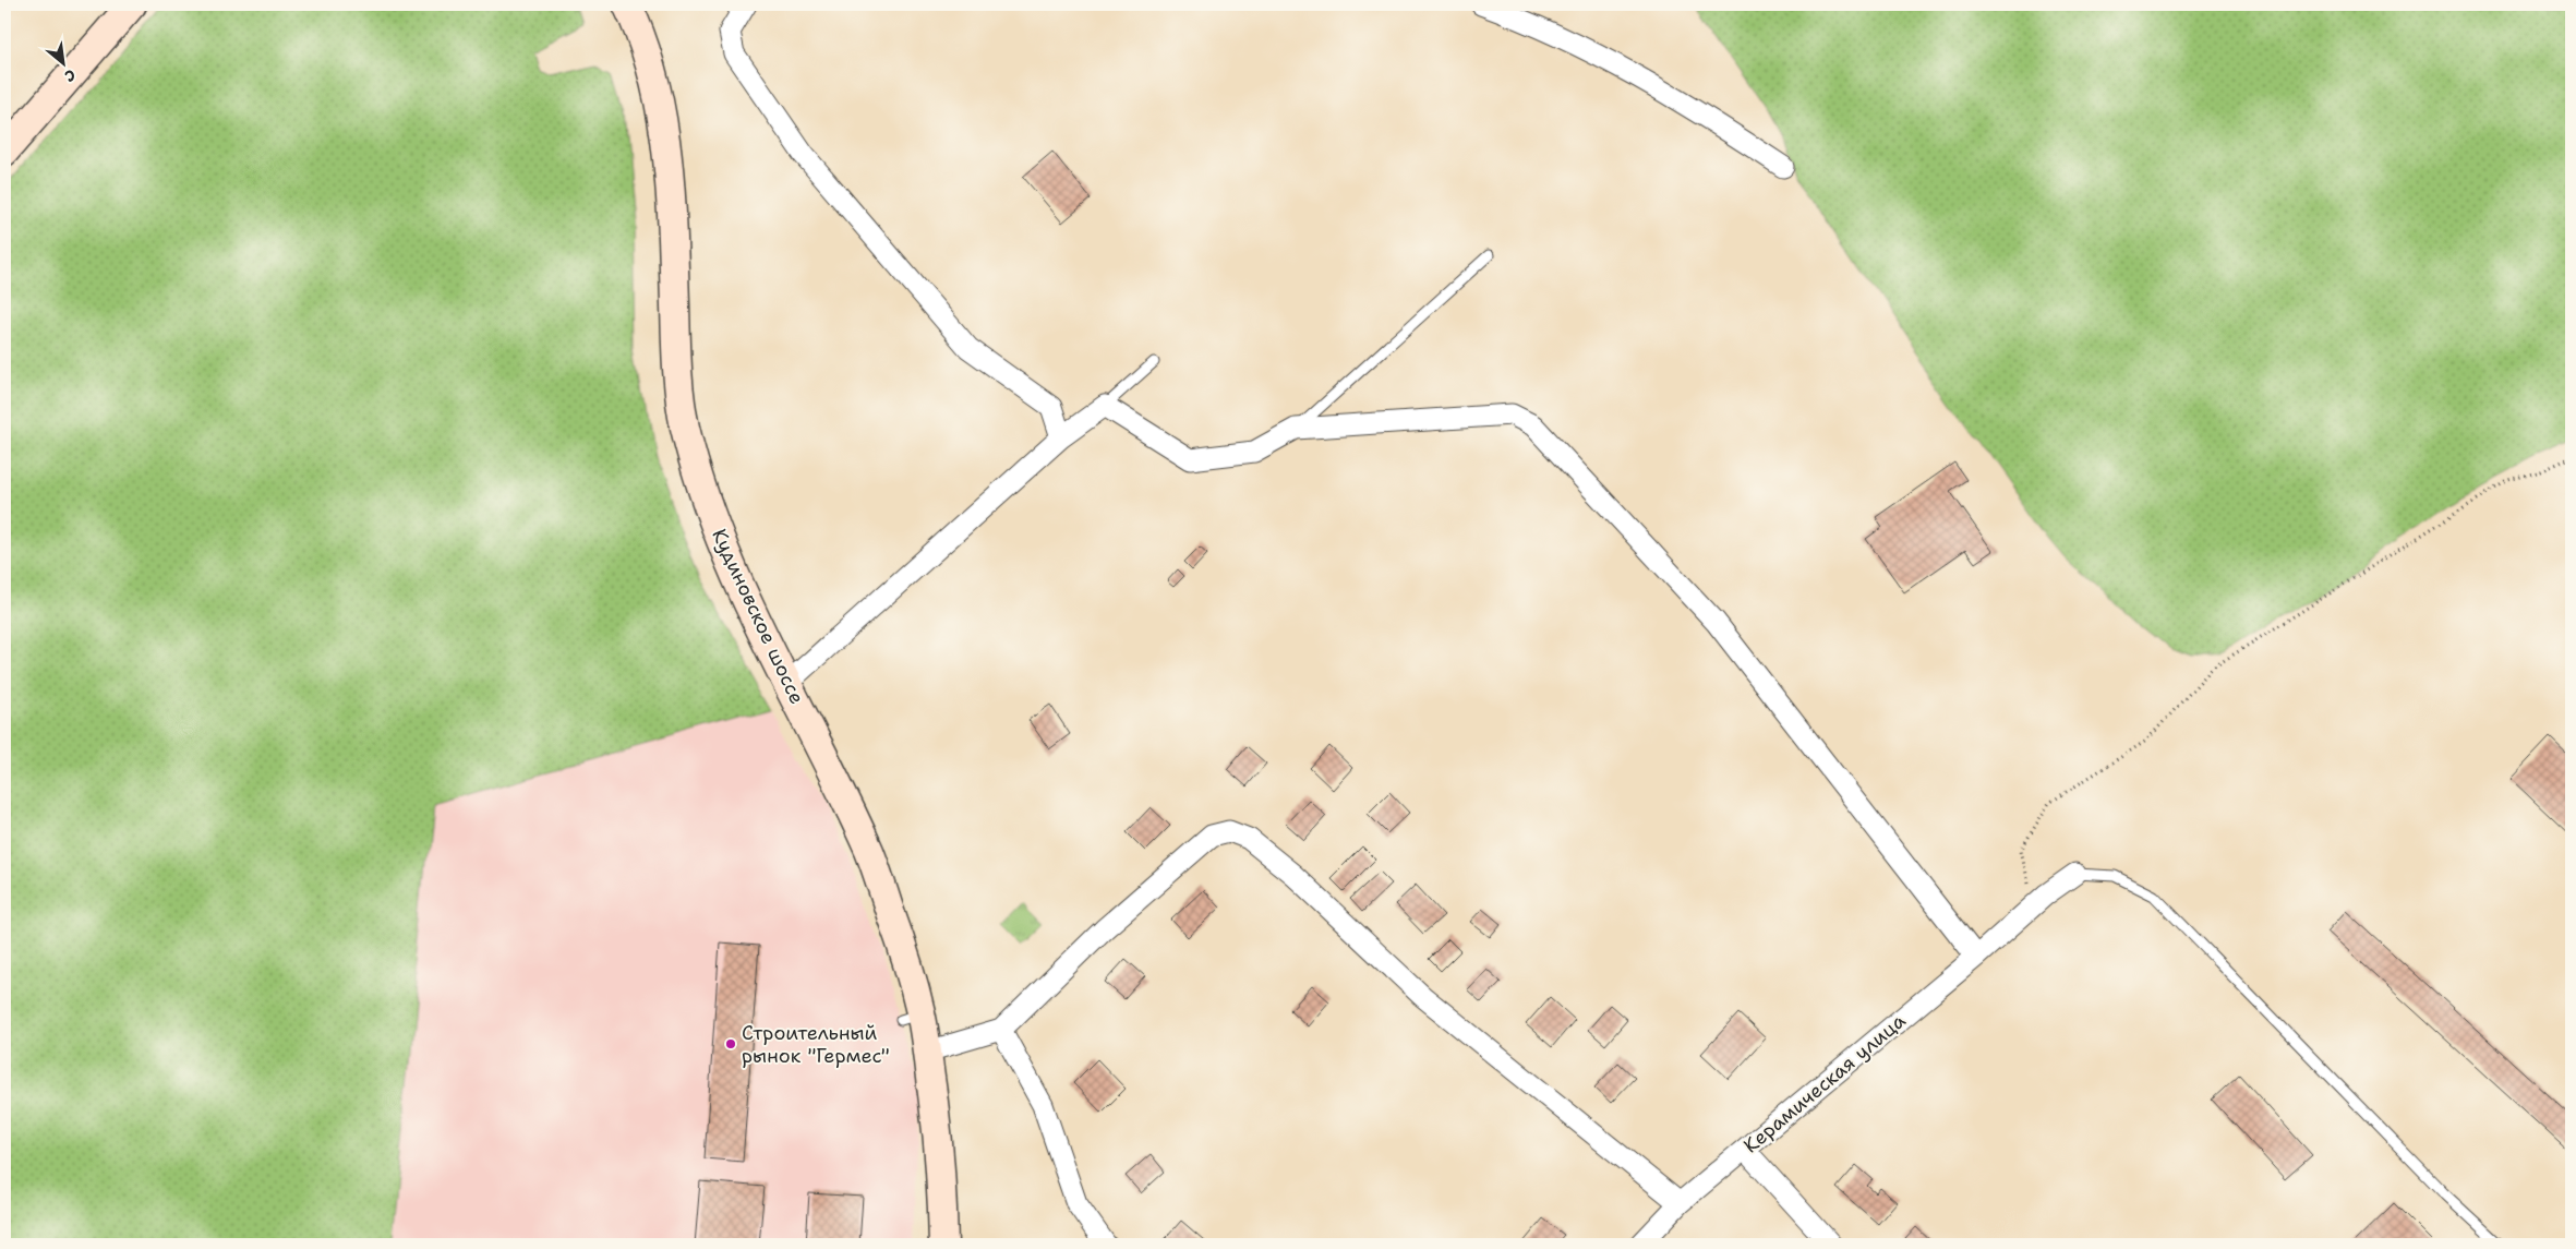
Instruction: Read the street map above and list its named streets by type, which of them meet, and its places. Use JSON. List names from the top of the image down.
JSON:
{
  "streets": {
    "main road": ["Кудиновское шоссе"],
    "street": ["Керамическая улица"]
  },
  "places": ["Строительный рынок \"Гермес\""],
  "north": "bottom right"
}
